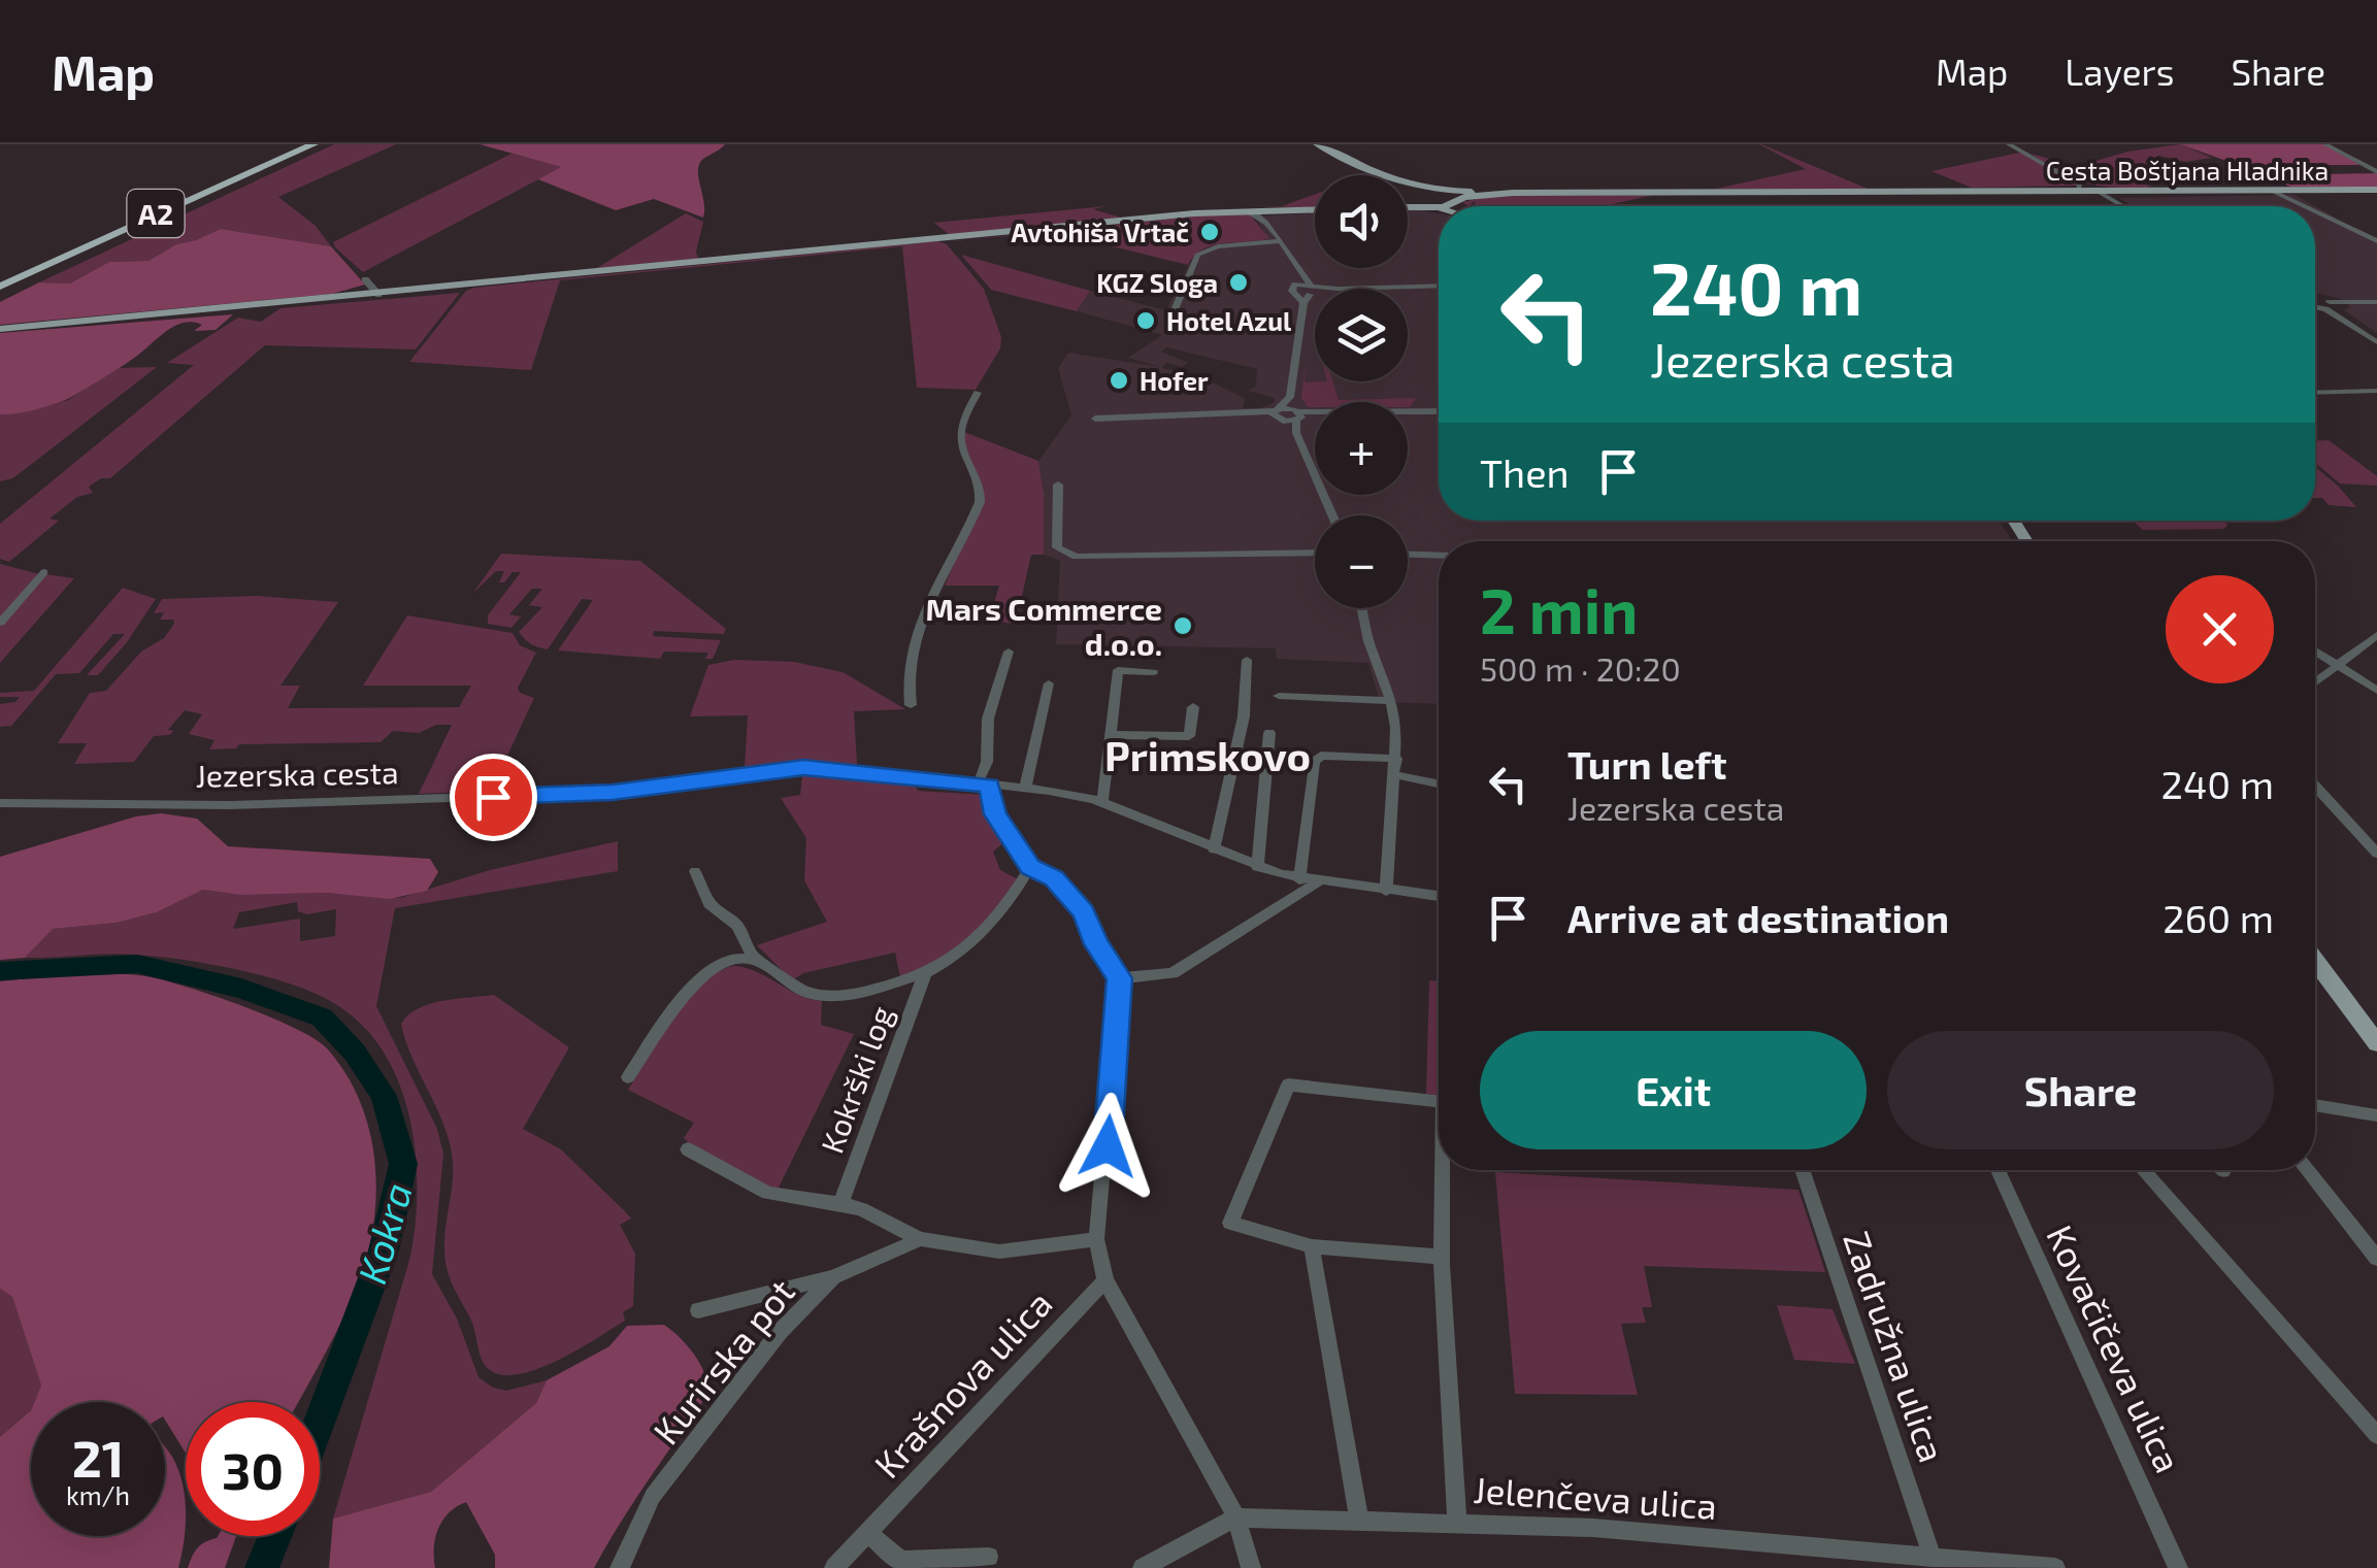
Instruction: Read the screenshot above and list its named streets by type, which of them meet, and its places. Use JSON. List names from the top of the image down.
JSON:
{
  "streets": {
    "highway": ["A2"],
    "main road": ["Cesta Boštjana Hladnika"],
    "street": [
      "Jezerska cesta",
      "Kokrški log",
      "Zadružna ulica",
      "Kovačičeva ulica",
      "Kurirska pot",
      "Krašnova ulica",
      "Jelenčeva ulica"
    ]
  },
  "crossings": [
    ["Zadružna ulica", "Jelenčeva ulica"]
  ],
  "districts": ["Primskovo"],
  "water": ["Kokra"],
  "places": [
    "Avtohiša Vrtač",
    "KGZ Sloga",
    "Hotel Azul",
    "Hofer",
    "Mars Commerce d.o.o."
  ],
  "page": {
    "header": "Map",
    "nav": ["Map", "Layers", "Share"],
    "map_buttons": ["+", "−"],
    "turn": ["240 m", "Jezerska cesta"],
    "then": "Then",
    "heading": ["2 min", "500 m · 20:20"],
    "list": [
      {
        "name": "Turn left",
        "note": "Jezerska cesta",
        "value": "240 m"
      },
      {
        "name": "Arrive at destination",
        "value": "260 m"
      }
    ],
    "buttons": ["Exit", "Share"],
    "speed": "21 km/h",
    "limit": "30"
  }
}
